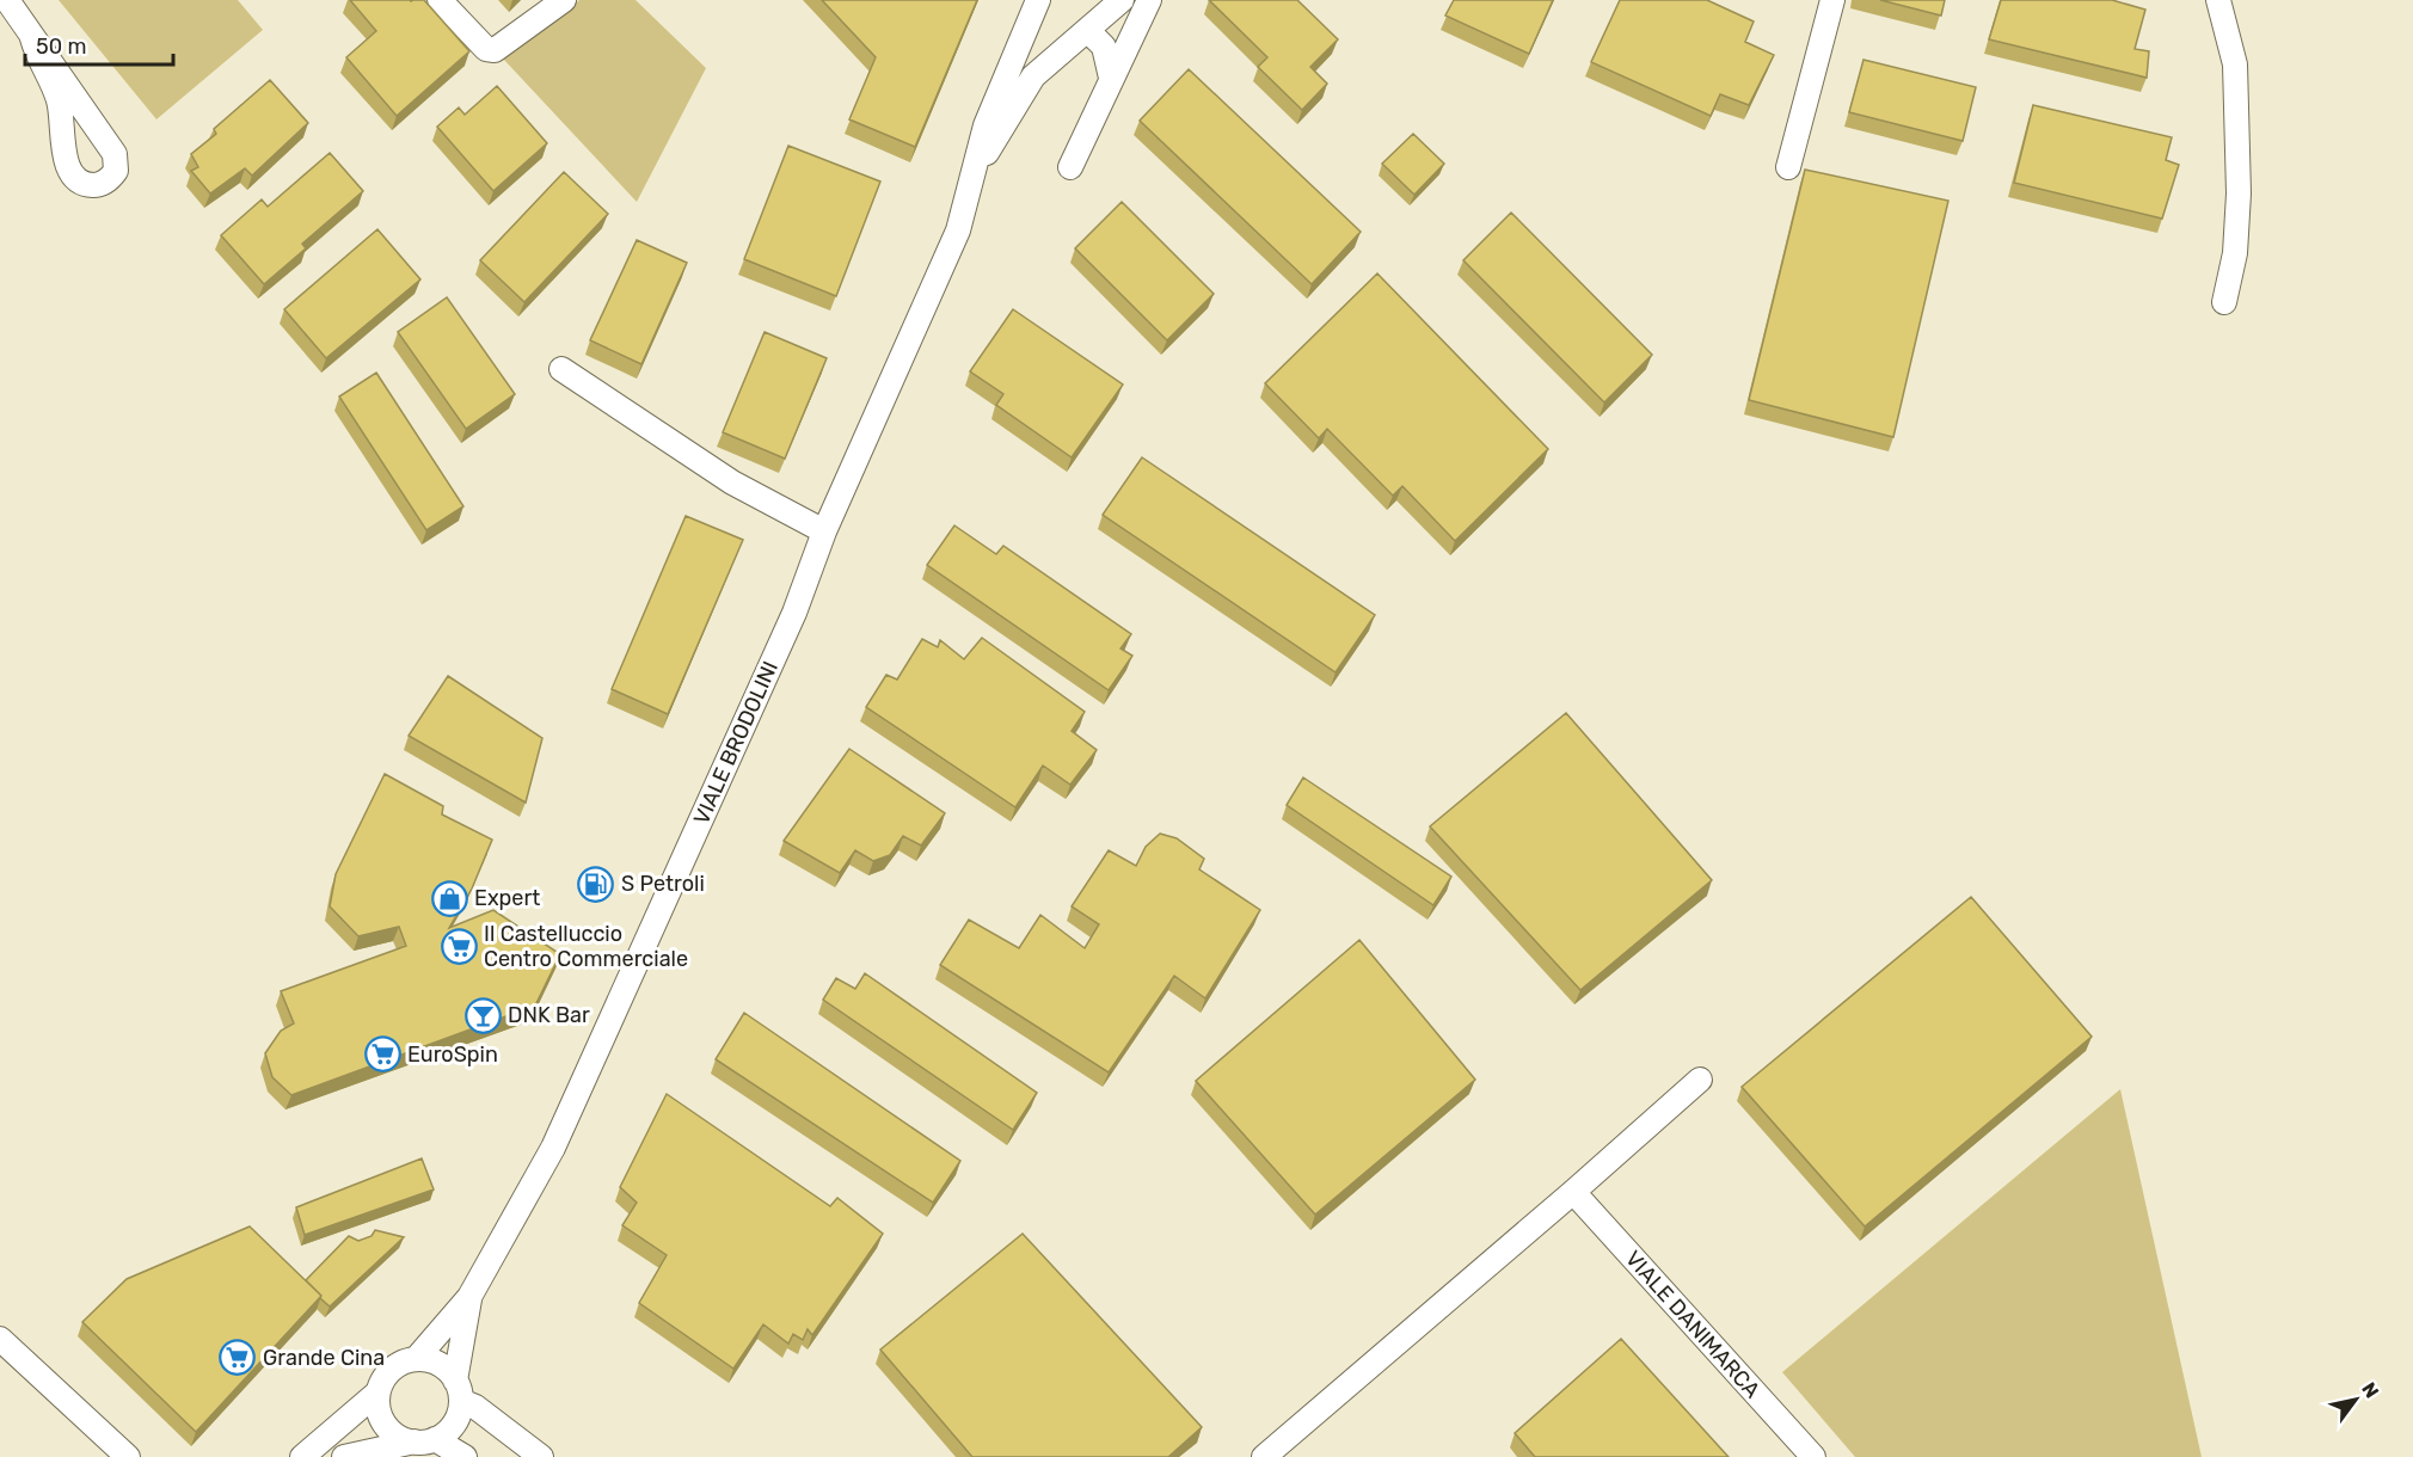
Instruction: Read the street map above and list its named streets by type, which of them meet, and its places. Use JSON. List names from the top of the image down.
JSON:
{
  "streets": {
    "street": ["VIALE BRODOLINI", "VIALE DANIMARCA"]
  },
  "places": {
    "fuel station": ["S Petroli"],
    "shop": ["Expert"],
    "supermarket": ["Il Castelluccio Centro Commerciale", "EuroSpin", "Grande Cina"],
    "bar": ["DNK Bar"]
  },
  "scale_bar": "50 m",
  "north": "top right"
}
